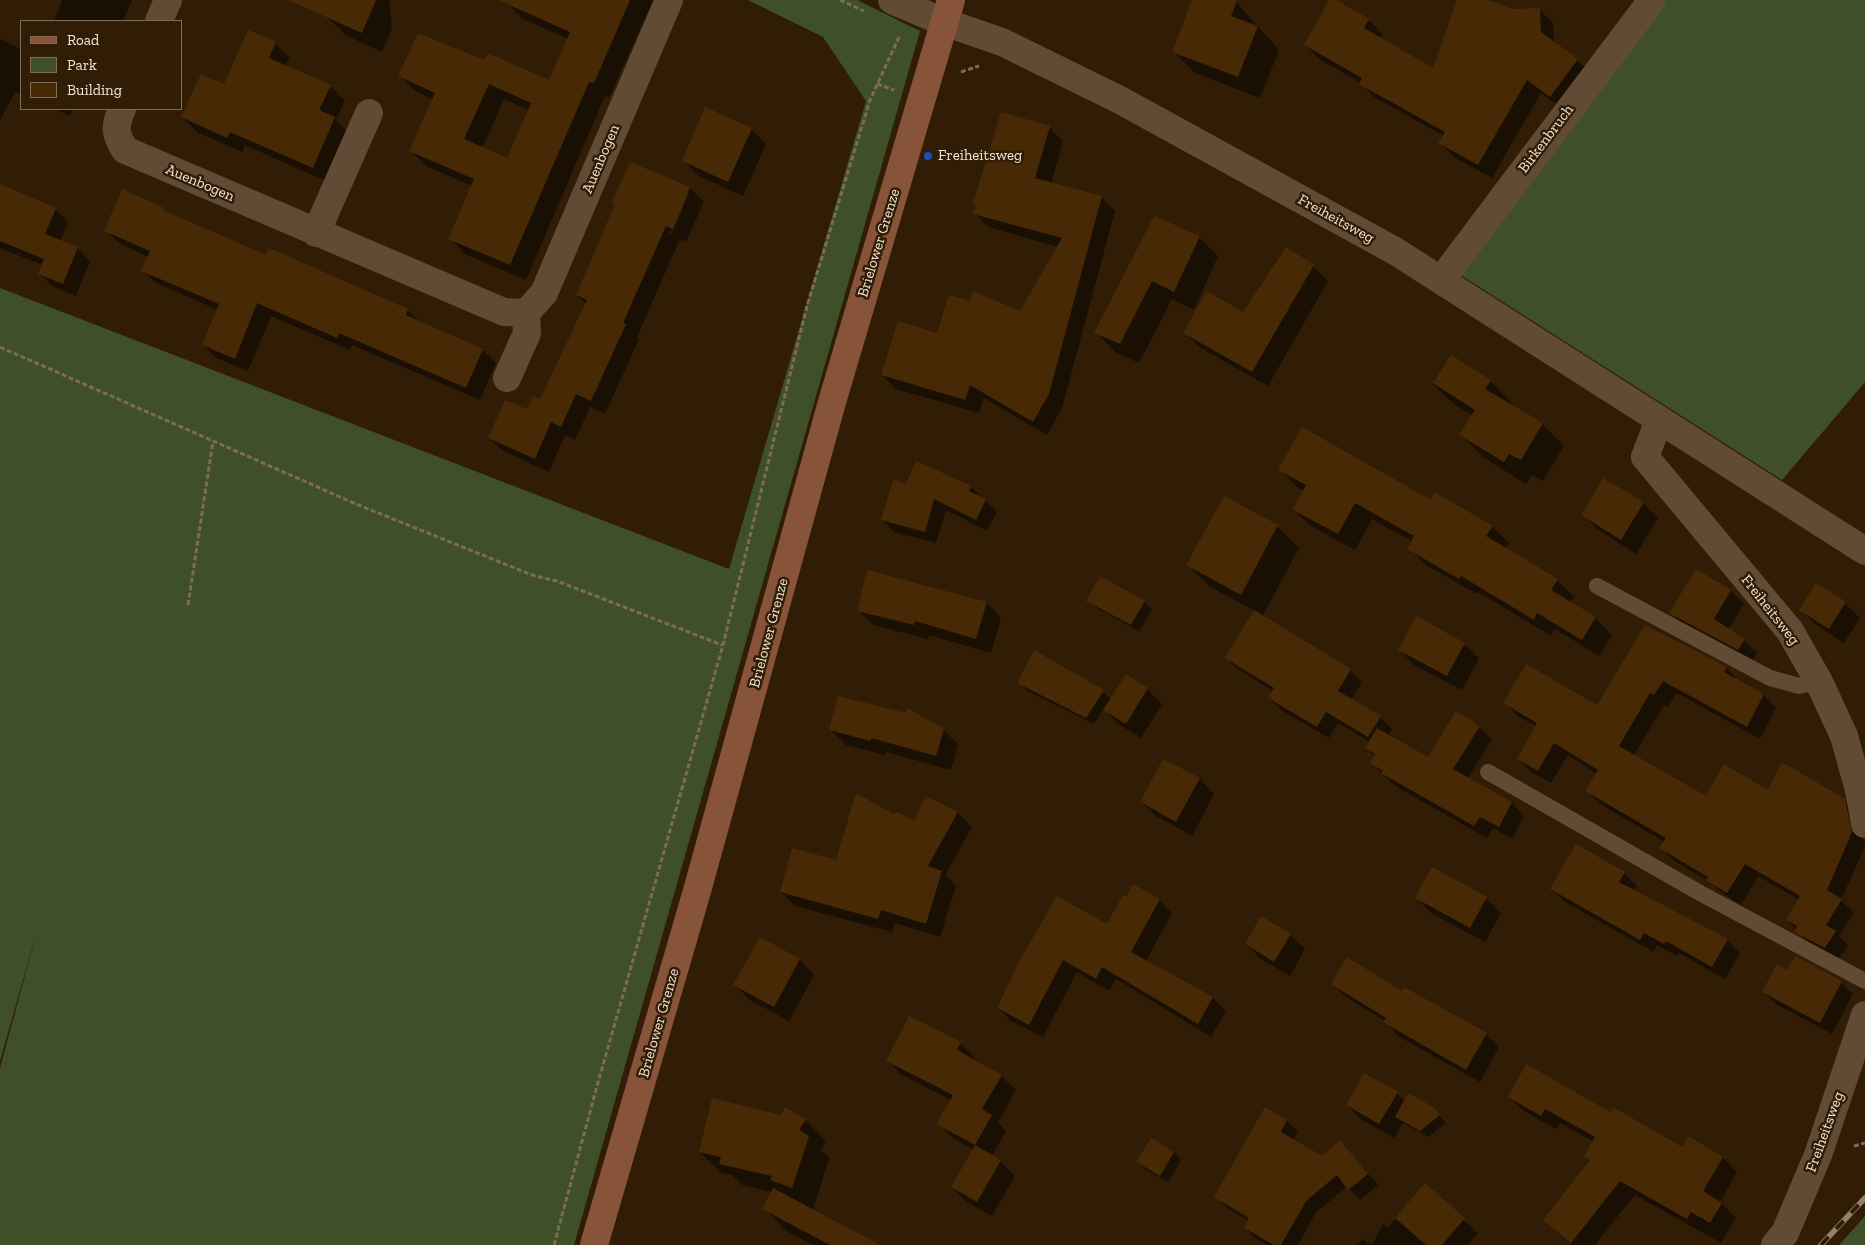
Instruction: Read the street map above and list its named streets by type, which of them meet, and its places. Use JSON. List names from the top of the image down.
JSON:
{
  "streets": {
    "main road": ["Brielower Grenze"],
    "street": ["Birkenbruch", "Auenbogen", "Freiheitsweg"]
  },
  "crossings": [
    ["Birkenbruch", "Freiheitsweg"],
    ["Freiheitsweg", "Brielower Grenze"]
  ],
  "places": ["Freiheitsweg"],
  "legend": ["Road", "Park", "Building"]
}
